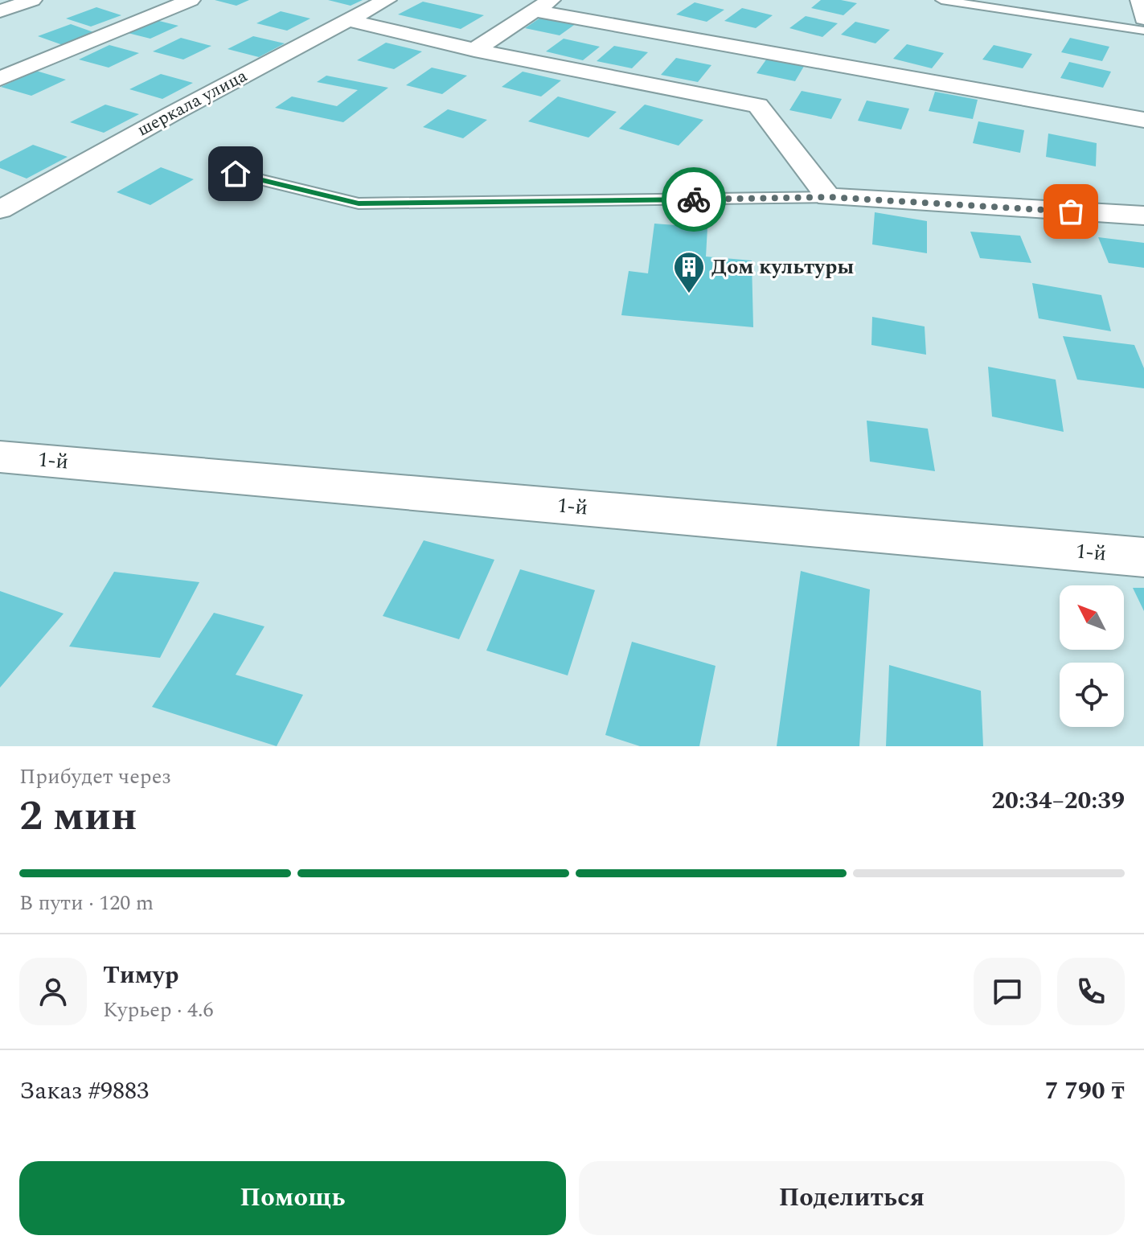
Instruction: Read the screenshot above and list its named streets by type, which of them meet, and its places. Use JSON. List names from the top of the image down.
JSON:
{
  "streets": {
    "street": ["шеркала улица", "1-й"]
  },
  "places": {
    "building": ["Дом культуры"]
  },
  "north": "top left",
  "page": {
    "heading": ["2 мин", "Прибудет через", "20:34–20:39"],
    "panel": [
      "Тимур",
      "Курьер · 4.6",
      "Заказ #9883",
      "7 790 ₸"
    ],
    "bar": "В пути · 120 m",
    "buttons": ["Помощь", "Поделиться"]
  }
}
